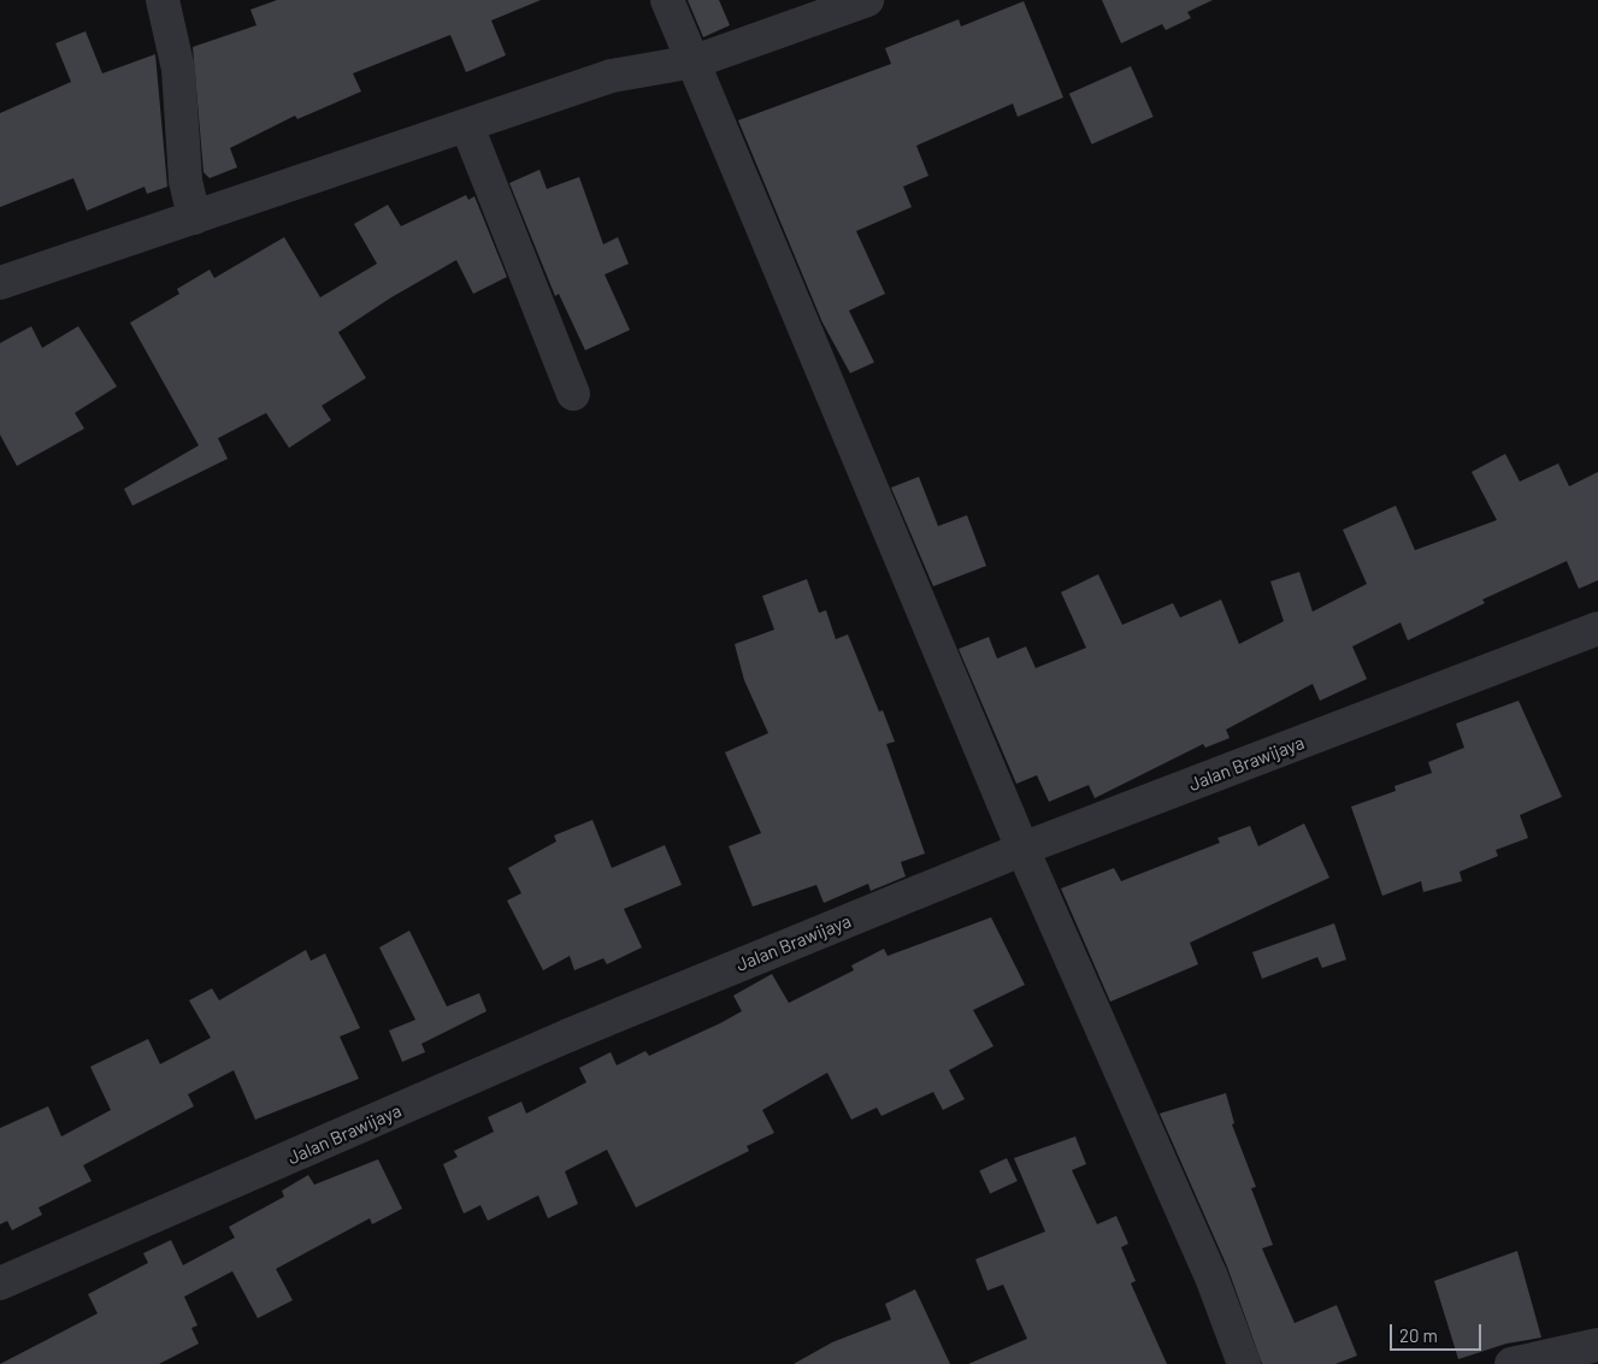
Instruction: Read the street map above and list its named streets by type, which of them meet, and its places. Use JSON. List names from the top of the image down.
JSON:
{
  "streets": {
    "street": ["Jalan Brawijaya"]
  },
  "scale_bar": "20 m"
}
